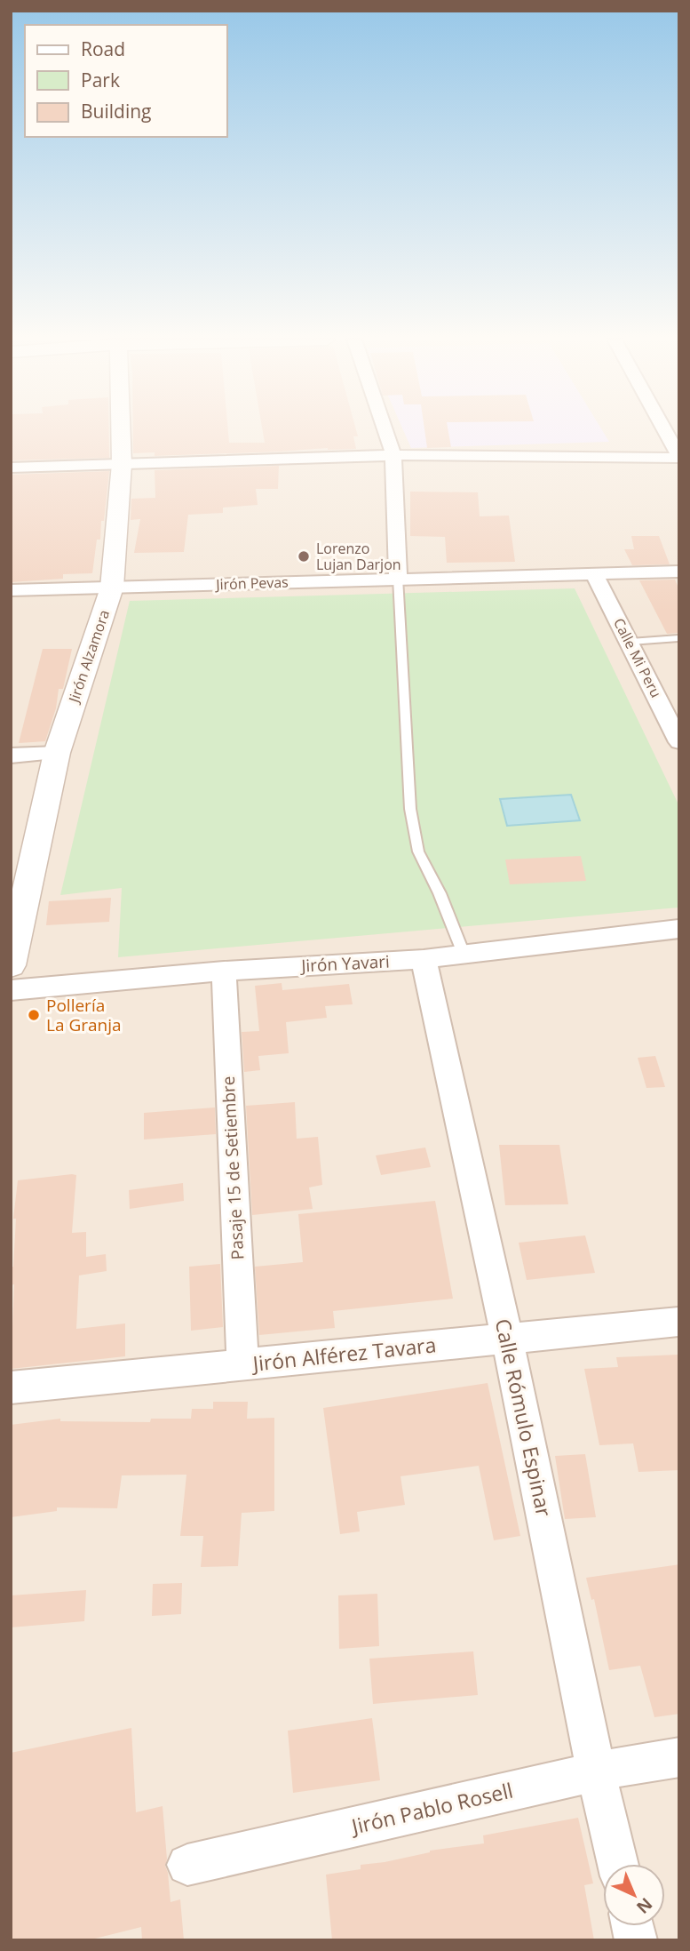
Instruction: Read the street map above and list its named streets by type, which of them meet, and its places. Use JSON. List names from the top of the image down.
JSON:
{
  "streets": {
    "street": [
      "Jirón Pevas",
      "Jirón Alzamora",
      "Calle Mi Peru",
      "Jirón Yavari",
      "Pasaje 15 de Setiembre",
      "Jirón Alférez Tavara",
      "Calle Rómulo Espinar",
      "Jirón Pablo Rosell"
    ]
  },
  "crossings": [
    ["Jirón Pevas", "Jirón Alzamora"],
    ["Jirón Pevas", "Calle Mi Peru"],
    ["Jirón Yavari", "Pasaje 15 de Setiembre"],
    ["Jirón Yavari", "Calle Rómulo Espinar"],
    ["Pasaje 15 de Setiembre", "Jirón Alférez Tavara"],
    ["Jirón Alférez Tavara", "Calle Rómulo Espinar"],
    ["Calle Rómulo Espinar", "Jirón Pablo Rosell"]
  ],
  "places": ["Lorenzo Lujan Darjon", "Pollería La Granja"],
  "legend": ["Road", "Park", "Building"],
  "north": "bottom right"
}
